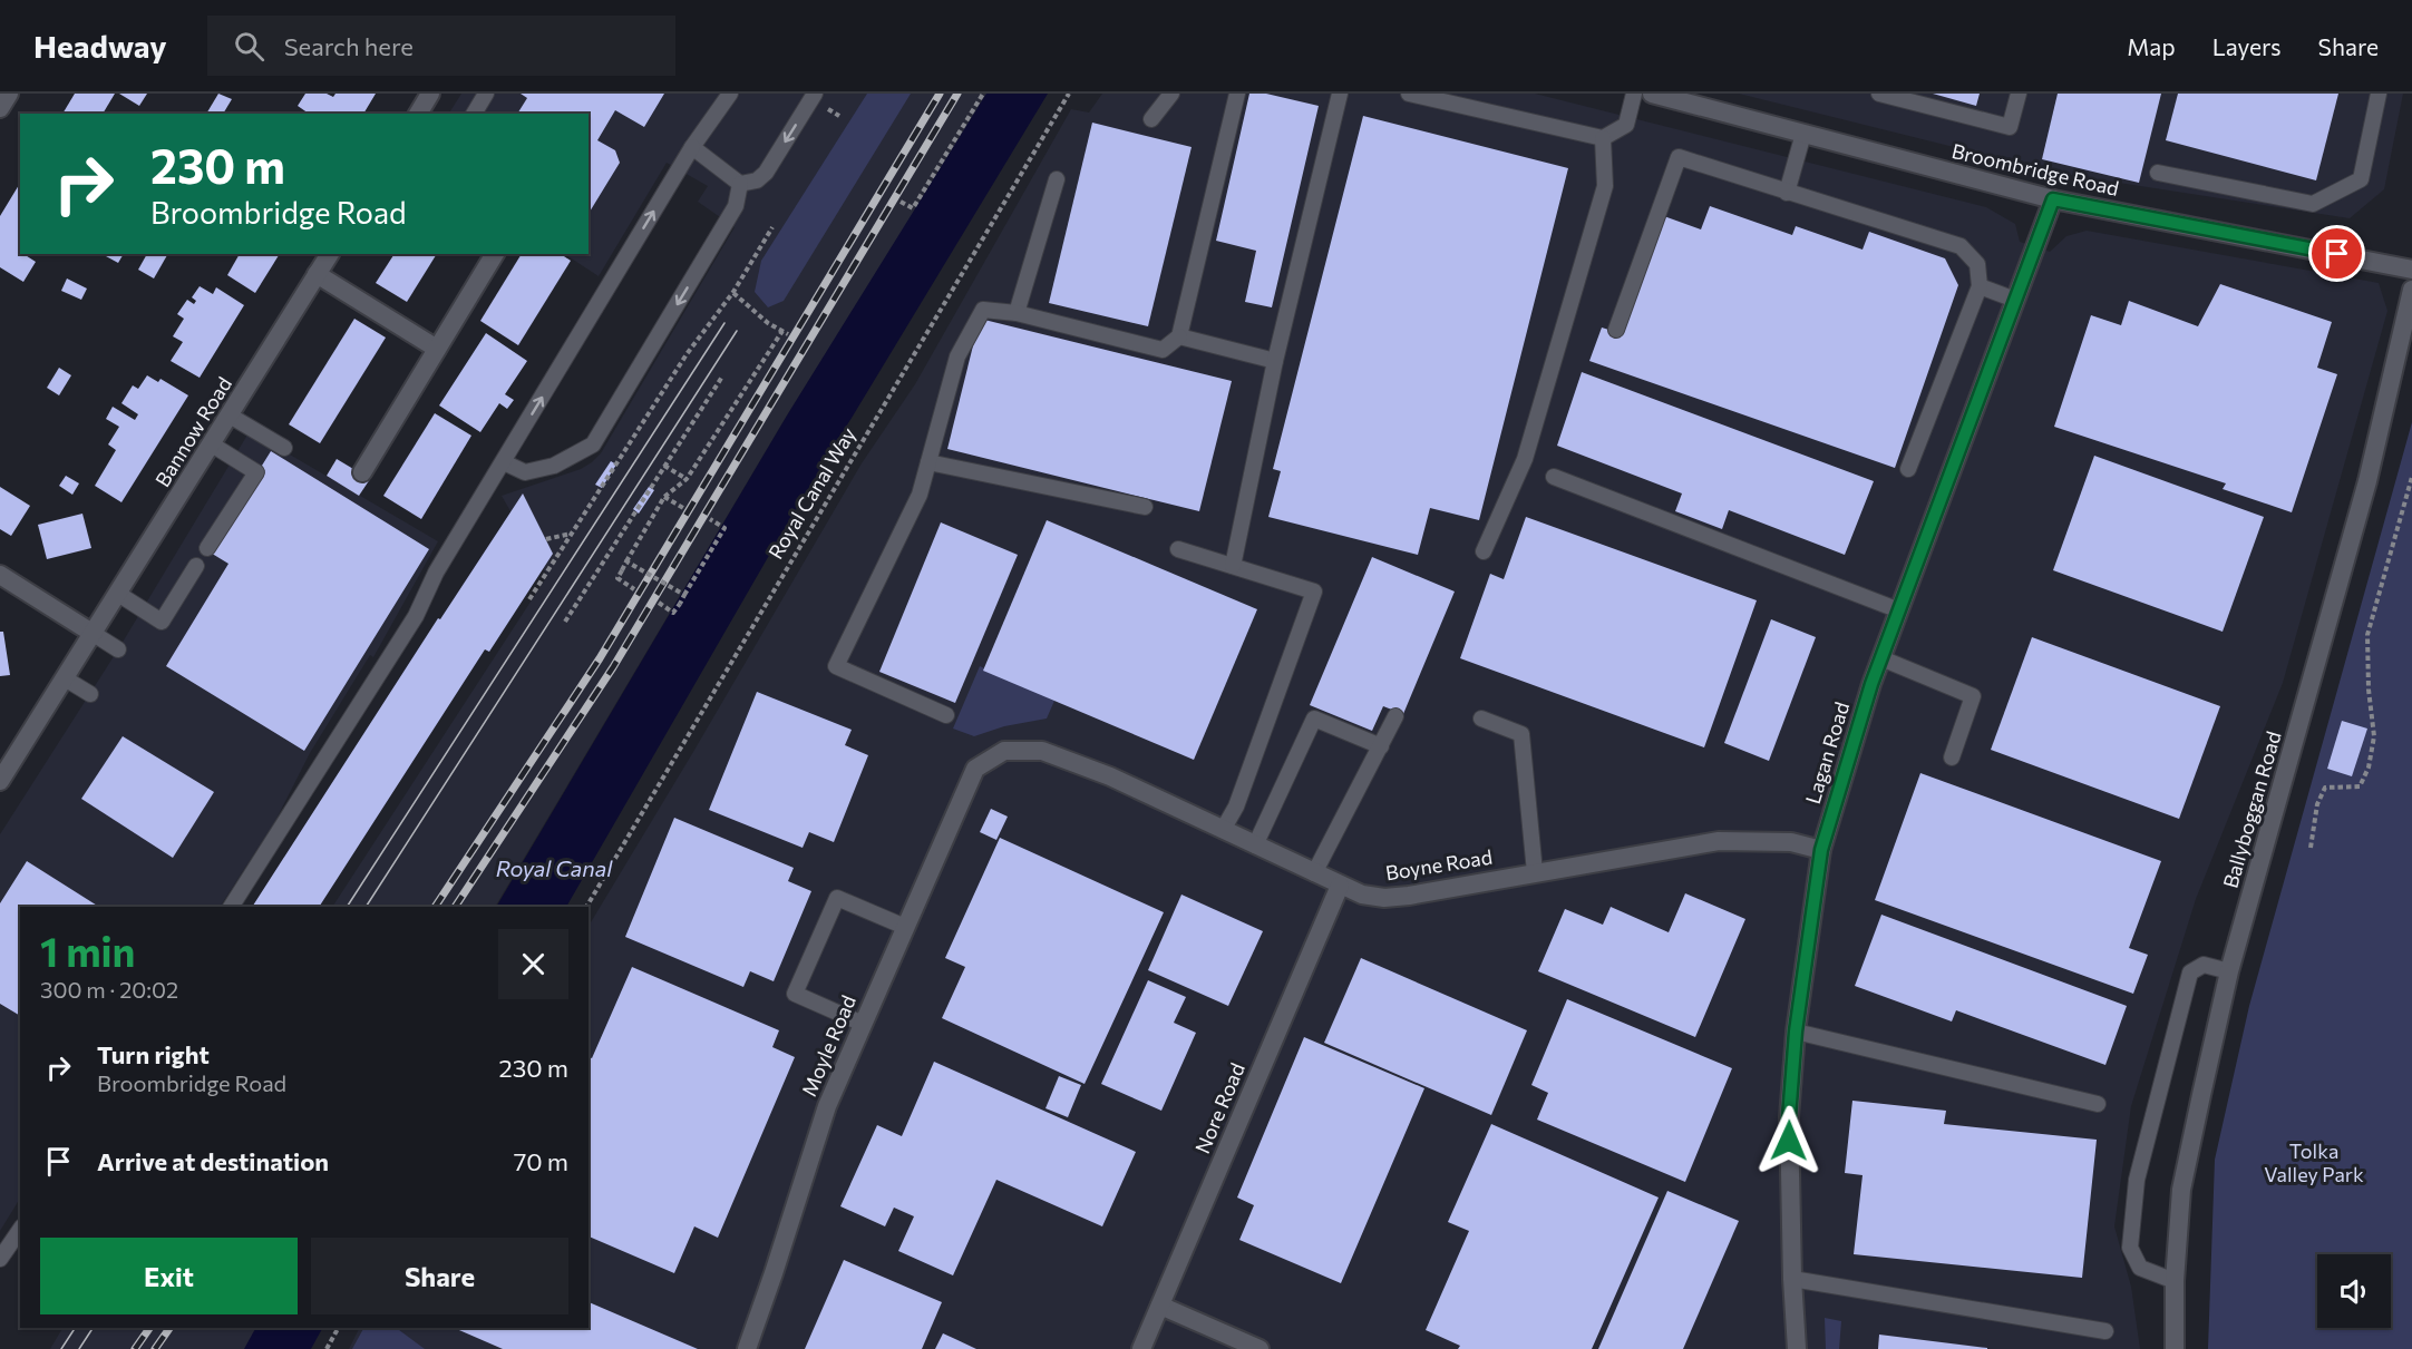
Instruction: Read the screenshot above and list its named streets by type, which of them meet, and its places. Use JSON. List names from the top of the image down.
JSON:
{
  "streets": {
    "street": [
      "Broombridge Road",
      "Bannow Road",
      "Lagan Road",
      "Ballyboggan Road",
      "Boyne Road",
      "Moyle Road",
      "Nore Road"
    ],
    "path": ["Royal Canal Way"]
  },
  "crossings": [
    ["Broombridge Road", "Lagan Road"],
    ["Lagan Road", "Boyne Road"],
    ["Boyne Road", "Moyle Road"],
    ["Boyne Road", "Nore Road"]
  ],
  "water": ["Royal Canal"],
  "parks": ["Tolka Valley Park"],
  "page": {
    "header": "Headway",
    "search": "Search here",
    "nav": ["Map", "Layers", "Share"],
    "turn": ["230 m", "Broombridge Road"],
    "heading": ["1 min", "300 m · 20:02"],
    "list": [
      {
        "name": "Turn right",
        "note": "Broombridge Road",
        "value": "230 m"
      },
      {
        "name": "Arrive at destination",
        "value": "70 m"
      }
    ],
    "buttons": ["Exit", "Share"]
  }
}
